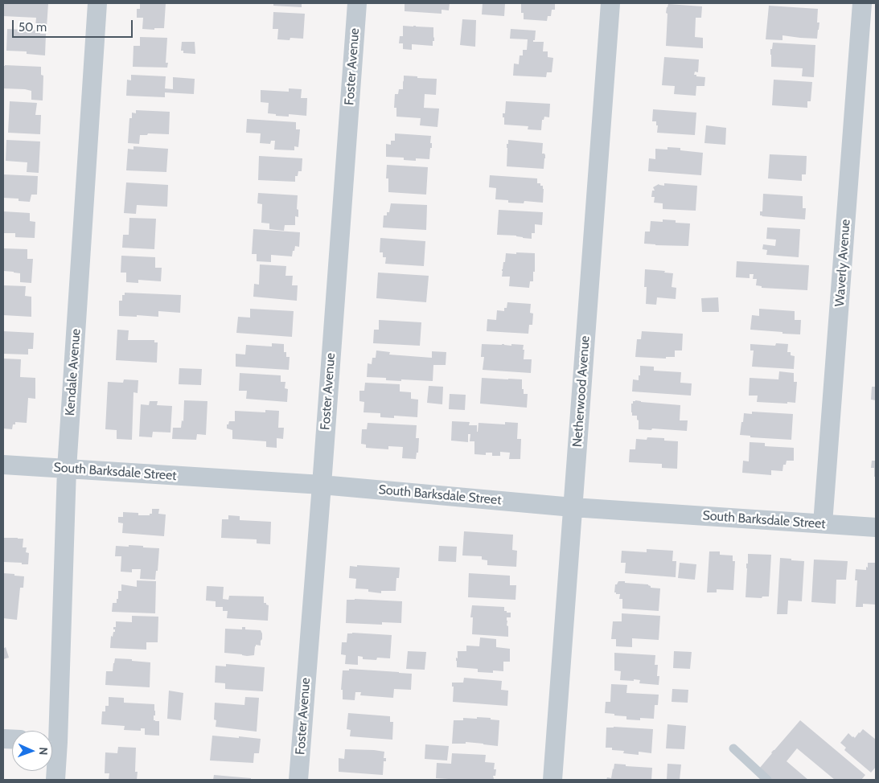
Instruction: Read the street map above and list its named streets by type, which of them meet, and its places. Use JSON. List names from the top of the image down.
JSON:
{
  "streets": {
    "street": [
      "Foster Avenue",
      "Waverly Avenue",
      "Kendale Avenue",
      "Netherwood Avenue",
      "South Barksdale Street"
    ]
  },
  "crossings": [
    ["Foster Avenue", "South Barksdale Street"],
    ["Waverly Avenue", "South Barksdale Street"],
    ["Kendale Avenue", "South Barksdale Street"],
    ["Netherwood Avenue", "South Barksdale Street"]
  ],
  "scale_bar": "50 m",
  "north": "right"
}
